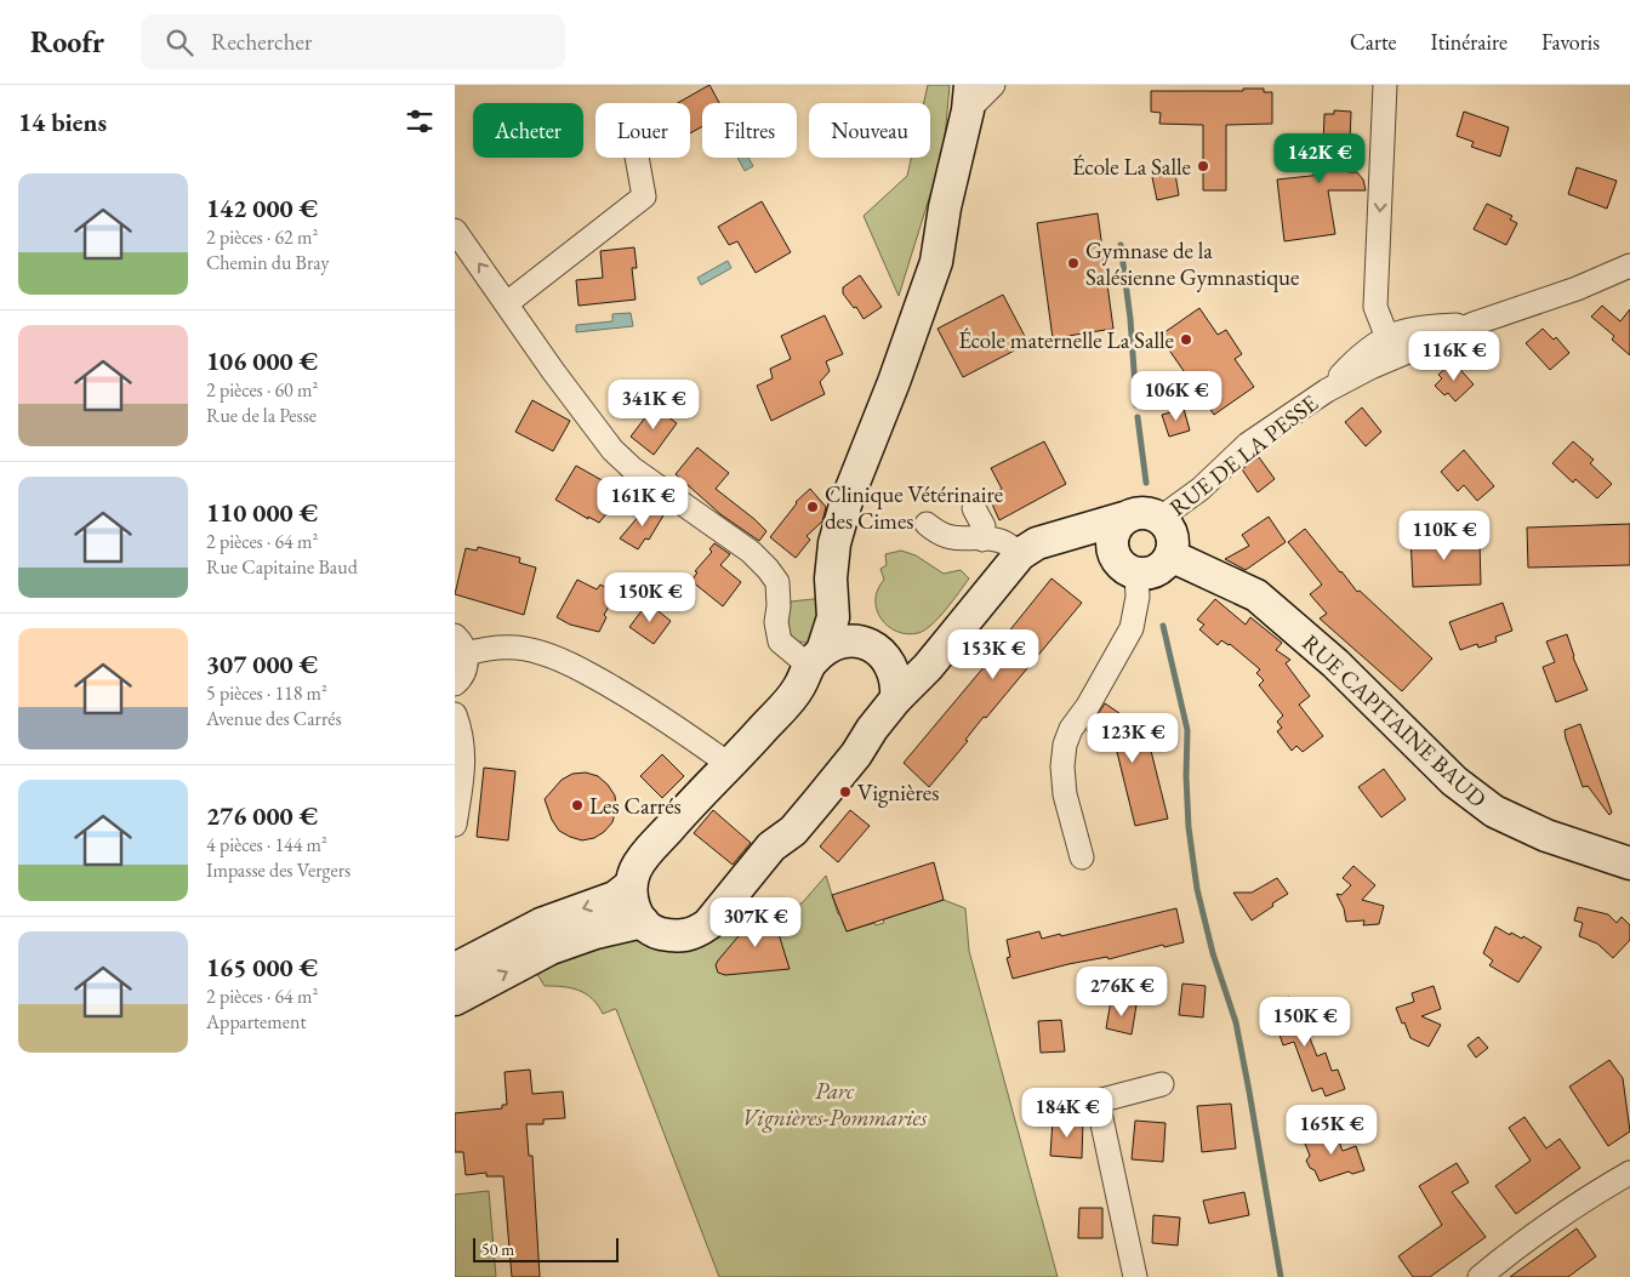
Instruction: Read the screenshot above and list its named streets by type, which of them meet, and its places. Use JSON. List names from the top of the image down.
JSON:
{
  "streets": {
    "main road": ["RUE CAPITAINE BAUD"],
    "street": ["RUE DE LA PESSE"]
  },
  "crossings": [
    ["RUE DE LA PESSE", "RUE CAPITAINE BAUD"]
  ],
  "parks": ["Parc Vignières-Pommaries"],
  "places": [
    "École La Salle",
    "Gymnase de la Salésienne Gymnastique",
    "École maternelle La Salle",
    "Clinique Vétérinaire des Cimes",
    "Vignières",
    "Les Carrés"
  ],
  "scale_bar": "50 m",
  "page": {
    "header": "Roofr",
    "search": "Rechercher",
    "nav": ["Carte", "Itinéraire", "Favoris"],
    "heading": "14 biens",
    "chip": [
      "Acheter",
      "Louer",
      "Filtres",
      "Nouveau"
    ],
    "price": [
      "142K €",
      "116K €",
      "106K €",
      "341K €",
      "161K €",
      "110K €",
      "150K €",
      "153K €",
      "123K €",
      "307K €",
      "276K €",
      "150K €",
      "184K €",
      "165K €"
    ],
    "list": [
      {
        "name": "142 000 €",
        "note": "2 pièces · 62 m² · Chemin du Bray"
      },
      {
        "name": "106 000 €",
        "note": "2 pièces · 60 m² · Rue de la Pesse"
      },
      {
        "name": "110 000 €",
        "note": "2 pièces · 64 m² · Rue Capitaine Baud"
      },
      {
        "name": "307 000 €",
        "note": "5 pièces · 118 m² · Avenue des Carrés"
      },
      {
        "name": "276 000 €",
        "note": "4 pièces · 144 m² · Impasse des Vergers"
      },
      {
        "name": "165 000 €",
        "note": "2 pièces · 64 m² · Appartement"
      }
    ],
    "scale": "50 m"
  }
}
